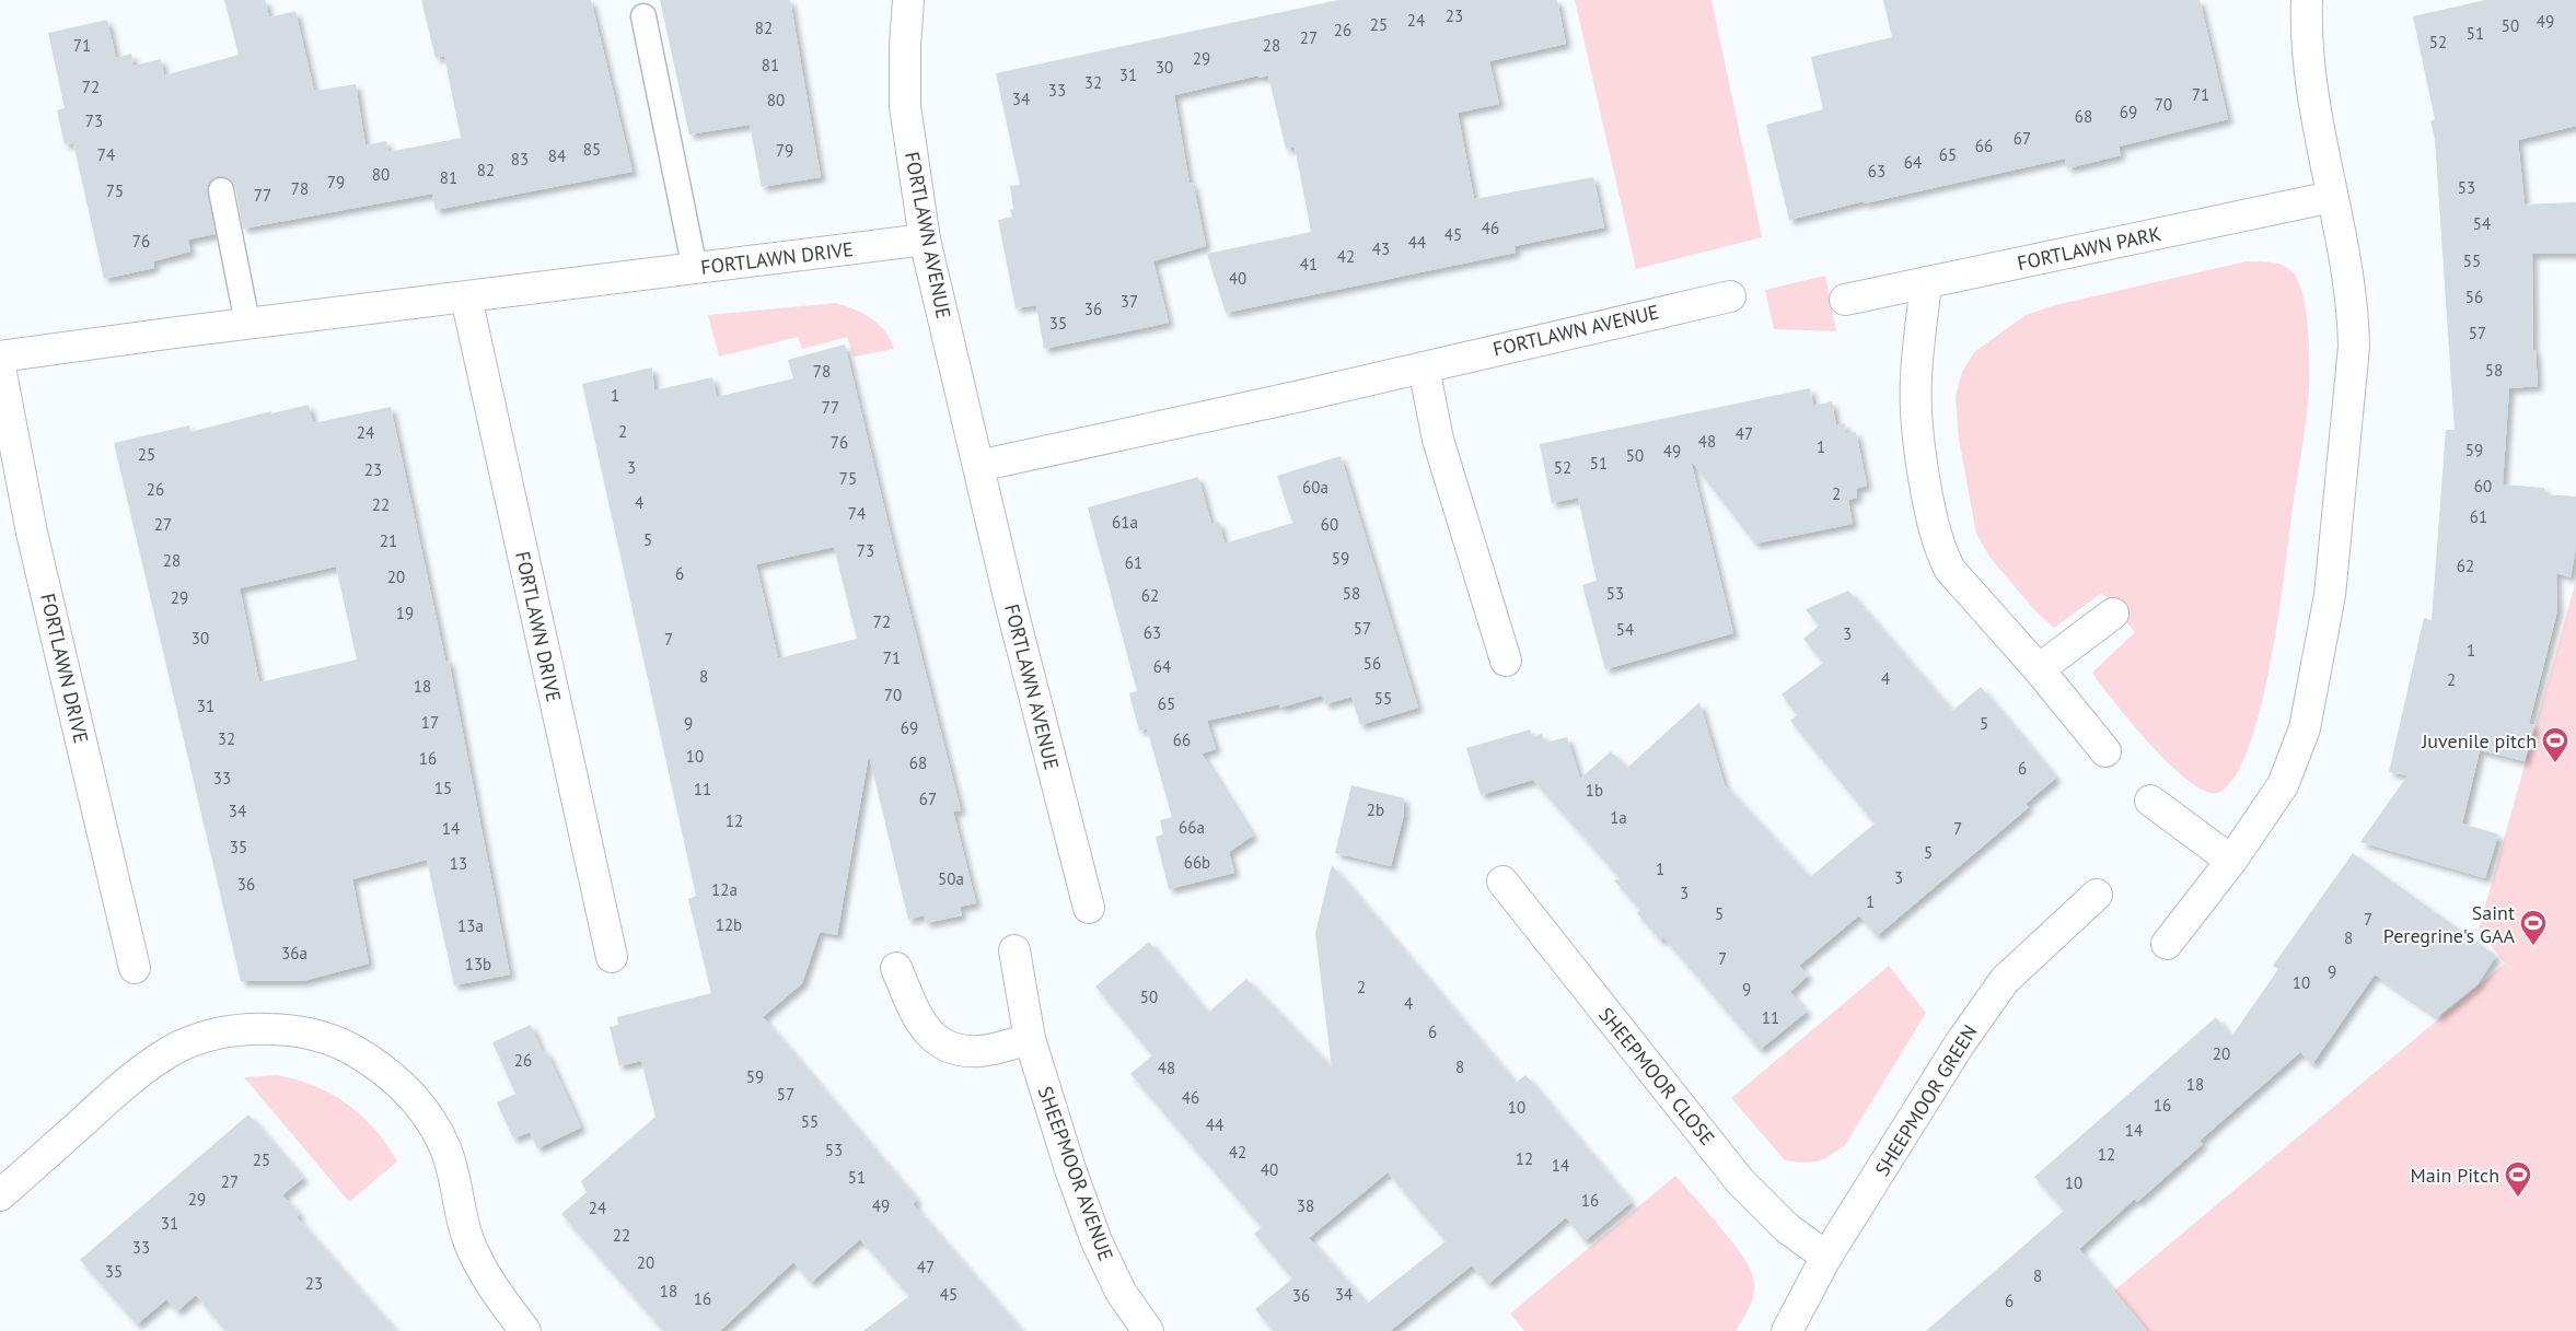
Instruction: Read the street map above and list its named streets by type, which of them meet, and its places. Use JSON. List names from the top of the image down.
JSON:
{
  "streets": {
    "street": [
      "FORTLAWN AVENUE",
      "FORTLAWN PARK",
      "FORTLAWN DRIVE",
      "SHEEPMOOR CLOSE",
      "SHEEPMOOR GREEN",
      "SHEEPMOOR AVENUE"
    ]
  },
  "crossings": [
    ["FORTLAWN AVENUE", "FORTLAWN DRIVE"],
    ["SHEEPMOOR CLOSE", "SHEEPMOOR GREEN"]
  ],
  "places": {
    "sports": ["Juvenile pitch", "Saint Peregrine's GAA", "Main Pitch"]
  },
  "house_numbers": [
    "23",
    "24",
    "49",
    "25",
    "50",
    "82",
    "26",
    "51",
    "27",
    "52",
    "71",
    "28",
    "29",
    "81",
    "30",
    "31",
    "32",
    "72",
    "33",
    "71",
    "34",
    "80",
    "70",
    "69",
    "68",
    "73",
    "67",
    "66",
    "85",
    "79",
    "74",
    "65",
    "84",
    "83",
    "64",
    "82",
    "63",
    "80",
    "81",
    "79",
    "53",
    "78",
    "75",
    "77",
    "54",
    "46",
    "45",
    "76",
    "44",
    "43",
    "42",
    "55",
    "41",
    "40",
    "56",
    "37",
    "36",
    "35",
    "57",
    "58",
    "78",
    "1",
    "77",
    "2",
    "24",
    "47",
    "48",
    "76",
    "1",
    "59",
    "49",
    "25",
    "50",
    "51",
    "3",
    "52",
    "23",
    "75",
    "60",
    "60a",
    "26",
    "2",
    "4",
    "22",
    "74",
    "61",
    "61a",
    "27",
    "60",
    "5",
    "21",
    "73",
    "59",
    "28",
    "61",
    "62",
    "6",
    "20",
    "58",
    "53",
    "62",
    "29",
    "19",
    "72",
    "57",
    "54",
    "63",
    "3",
    "30",
    "7",
    "1",
    "71",
    "56",
    "64",
    "8",
    "4",
    "2",
    "18",
    "70",
    "55",
    "65",
    "31",
    "17",
    "9",
    "5",
    "69",
    "32",
    "66",
    "10",
    "16",
    "68",
    "6",
    "33",
    "15",
    "11",
    "1b",
    "67",
    "2b",
    "34",
    "1a",
    "12",
    "66a",
    "14",
    "7",
    "35",
    "5",
    "66b",
    "13",
    "1",
    "3",
    "50a",
    "36",
    "12a",
    "3",
    "1",
    "5",
    "7",
    "12b",
    "13a",
    "8",
    "36a",
    "7",
    "13b",
    "9",
    "10",
    "2",
    "9",
    "50",
    "4",
    "11",
    "6",
    "20",
    "26",
    "8",
    "48",
    "59",
    "18",
    "57",
    "46",
    "16",
    "10",
    "55",
    "44",
    "14",
    "53",
    "42",
    "12",
    "12",
    "25",
    "14",
    "40",
    "51",
    "27",
    "10",
    "29",
    "16",
    "49",
    "38",
    "24",
    "31",
    "22",
    "33",
    "20",
    "47",
    "35",
    "8",
    "23",
    "18",
    "45",
    "34",
    "36",
    "16",
    "6"
  ]
}
